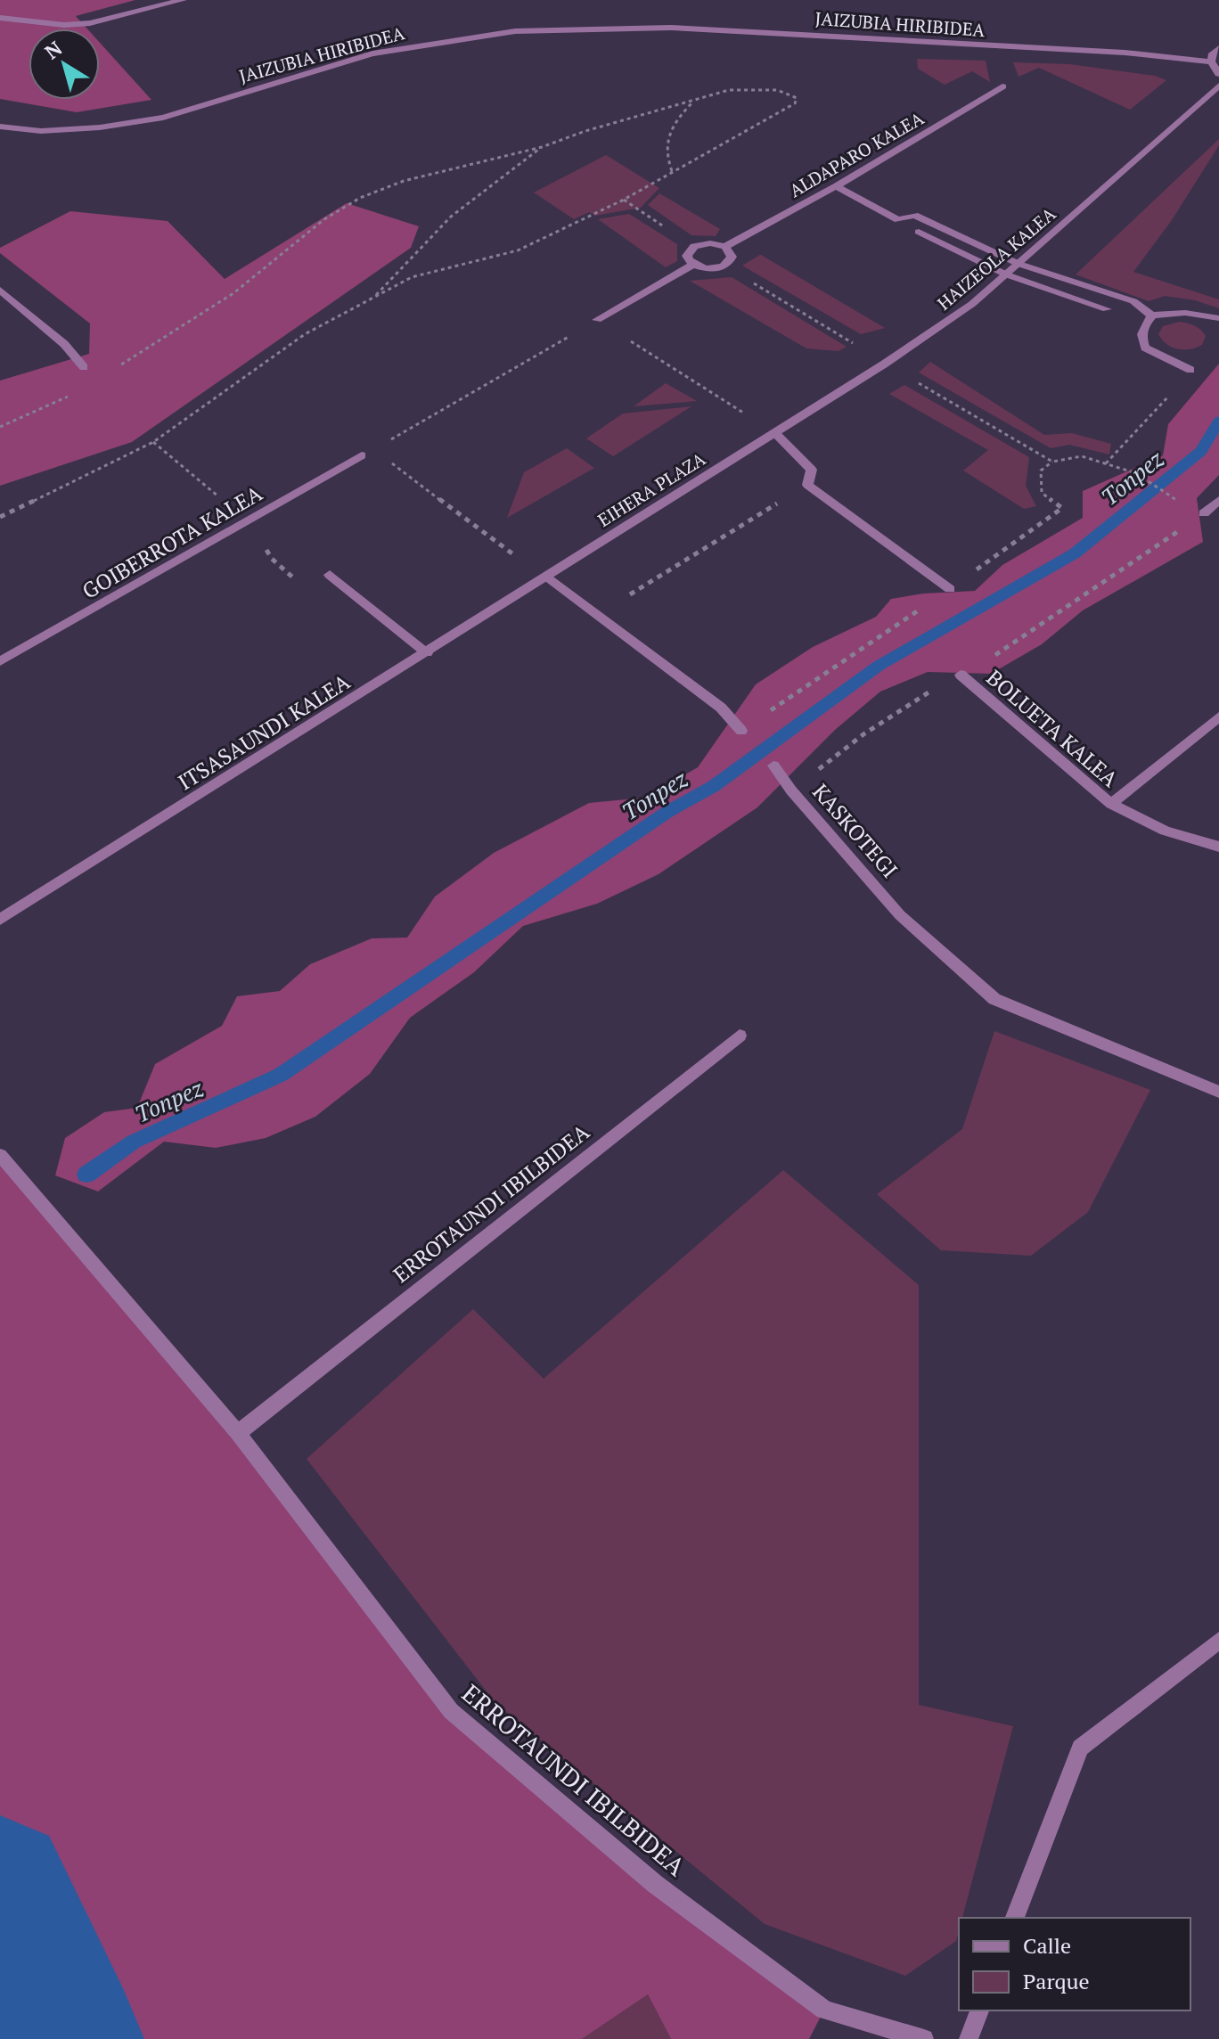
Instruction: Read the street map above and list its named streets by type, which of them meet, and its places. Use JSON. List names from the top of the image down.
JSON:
{
  "streets": {
    "street": [
      "JAIZUBIA HIRIBIDEA",
      "ALDAPARO KALEA",
      "HAIZEOLA KALEA",
      "EIHERA PLAZA",
      "GOIBERROTA KALEA",
      "BOLUETA KALEA",
      "ITSASAUNDI KALEA",
      "KASKOTEGI",
      "ERROTAUNDI IBILBIDEA"
    ]
  },
  "crossings": [
    ["HAIZEOLA KALEA", "EIHERA PLAZA"],
    ["EIHERA PLAZA", "ITSASAUNDI KALEA"],
    ["BOLUETA KALEA", "KASKOTEGI"]
  ],
  "water": ["Tonpez"],
  "legend": ["Calle", "Parque"],
  "north": "top left"
}
